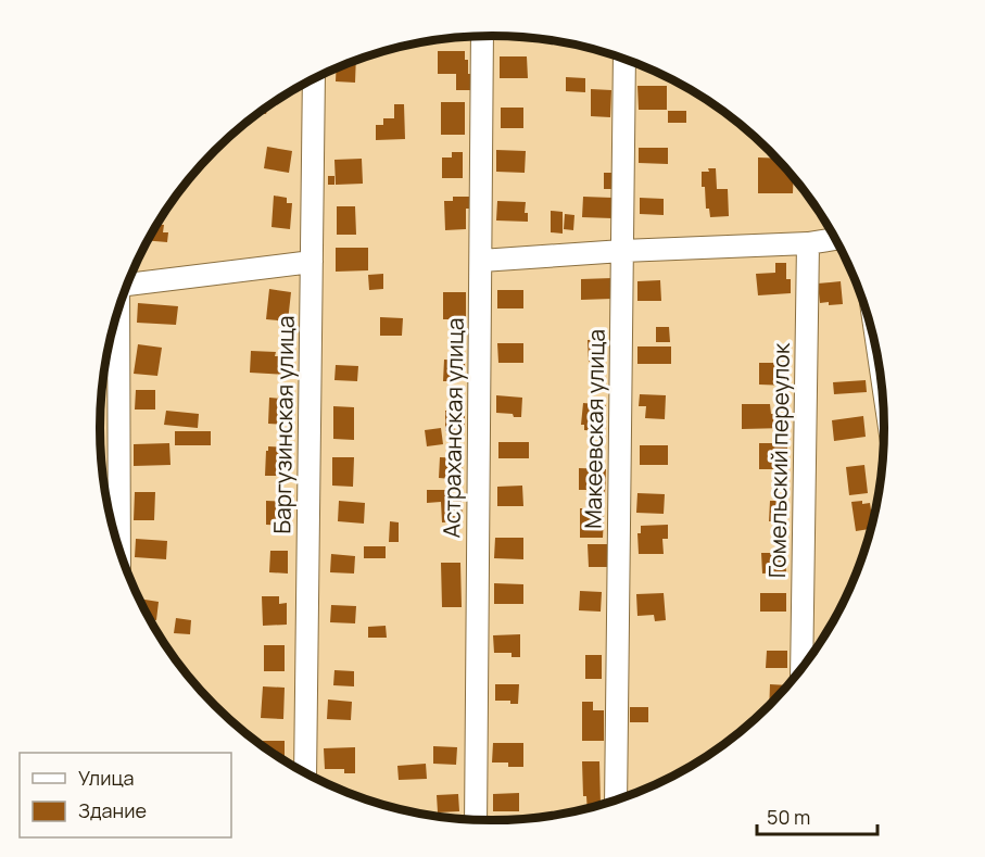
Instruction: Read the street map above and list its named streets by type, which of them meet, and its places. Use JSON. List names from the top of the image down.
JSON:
{
  "streets": {
    "street": [
      "Баргузинская улица",
      "Астраханская улица",
      "Макеевская улица",
      "Гомельский переулок"
    ]
  },
  "legend": ["Улица", "Здание"],
  "scale_bar": "50 m"
}
